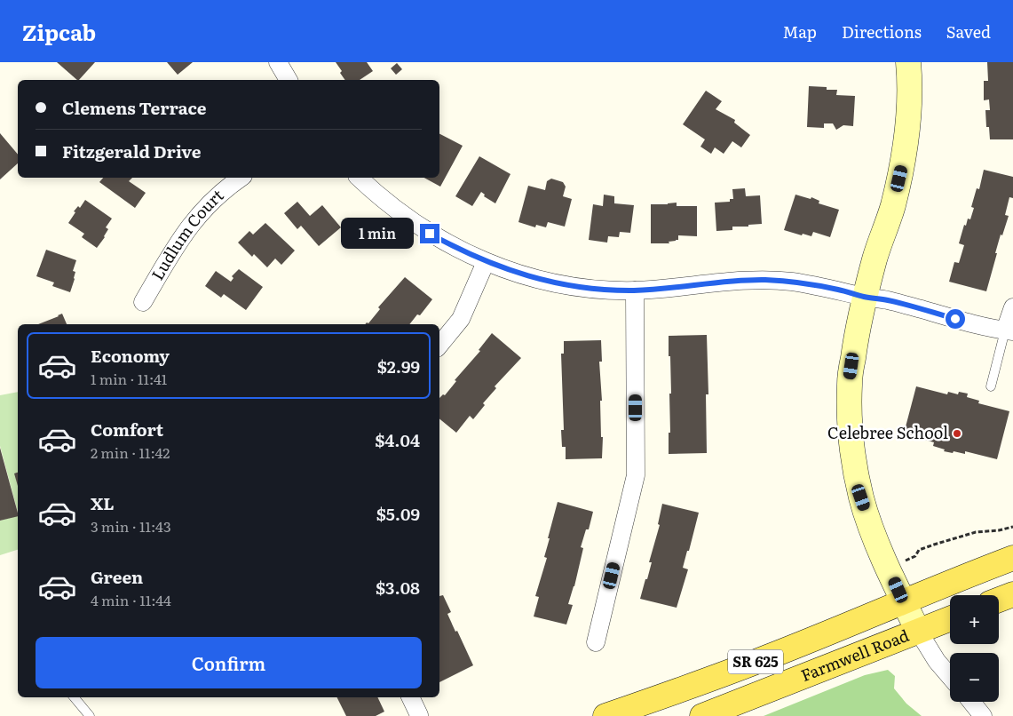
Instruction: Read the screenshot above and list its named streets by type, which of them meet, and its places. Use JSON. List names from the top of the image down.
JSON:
{
  "streets": {
    "main road": ["Farmwell Road", "SR 625"],
    "street": ["Ludlum Court"]
  },
  "places": ["Celebree School"],
  "page": {
    "header": "Zipcab",
    "nav": ["Map", "Directions", "Saved"],
    "banner": ["Clemens Terrace", "Fitzgerald Drive"],
    "bubble": "1 min",
    "list": [
      {
        "name": "Economy",
        "note": "1 min · 11:41",
        "value": "$2.99"
      },
      {
        "name": "Comfort",
        "note": "2 min · 11:42",
        "value": "$4.04"
      },
      {
        "name": "XL",
        "note": "3 min · 11:43",
        "value": "$5.09"
      },
      {
        "name": "Green",
        "note": "4 min · 11:44",
        "value": "$3.08"
      }
    ],
    "map_buttons": ["+", "−"],
    "buttons": "Confirm"
  }
}
